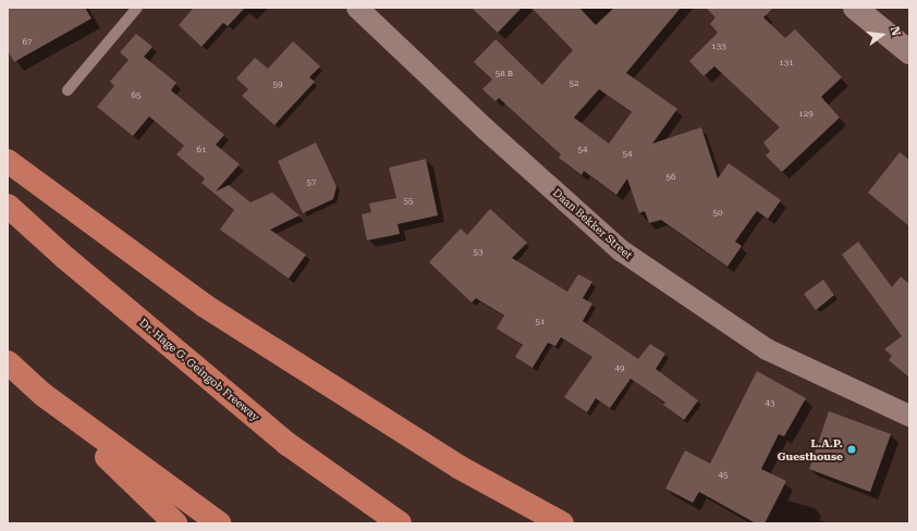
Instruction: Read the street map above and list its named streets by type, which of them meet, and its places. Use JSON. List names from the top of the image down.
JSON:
{
  "streets": {
    "highway": ["Dr. Hage G. Geingob Freeway"],
    "street": ["Daan Bekker Street"]
  },
  "places": ["L.A.P. Guesthouse"],
  "house_numbers": [
    "67",
    "133",
    "131",
    "58 B",
    "52",
    "59",
    "65",
    "129",
    "61",
    "54",
    "54",
    "56",
    "57",
    "55",
    "50",
    "53",
    "51",
    "49",
    "43",
    "45"
  ],
  "north": "right"
}
